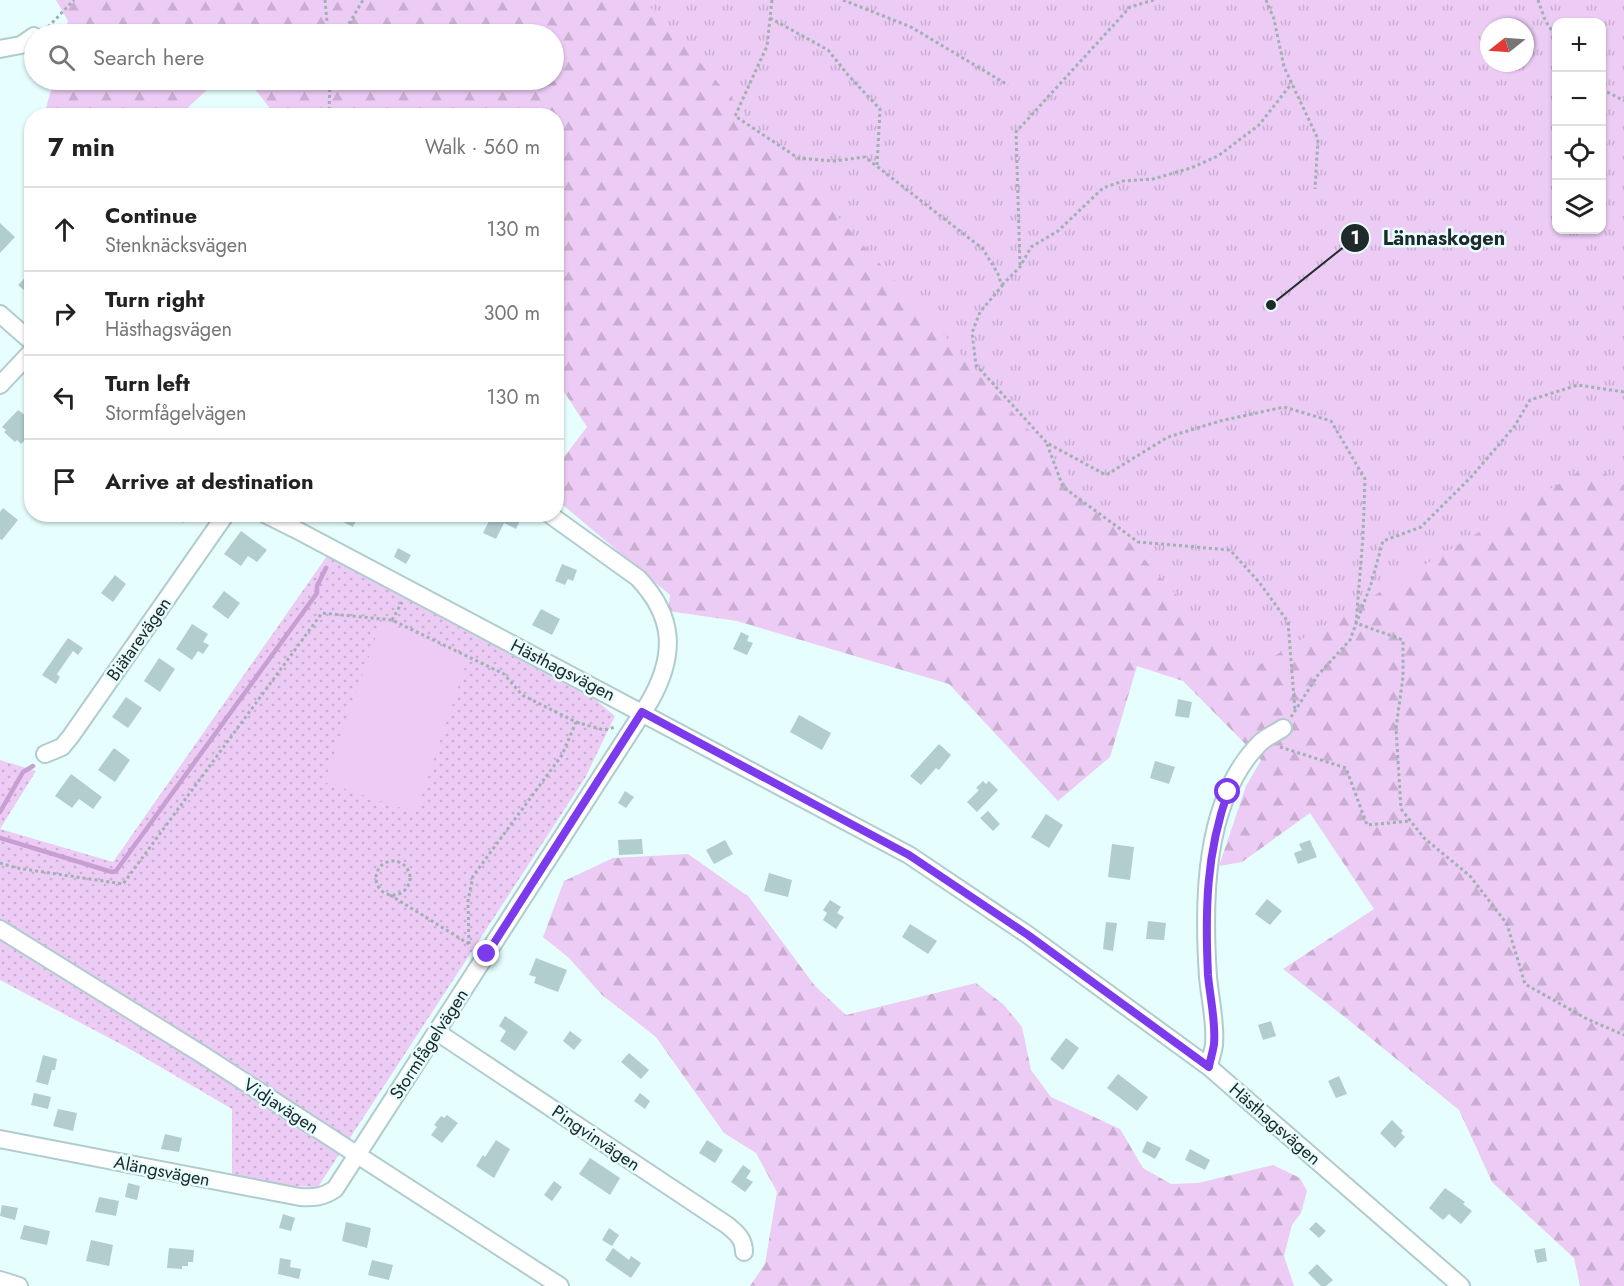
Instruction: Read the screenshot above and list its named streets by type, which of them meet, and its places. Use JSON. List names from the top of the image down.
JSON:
{
  "streets": {
    "street": [
      "Biätarevägen",
      "Hästhagsvägen",
      "Stormfågelvägen",
      "Vidjavägen",
      "Pingvinvägen",
      "Alängsvägen"
    ]
  },
  "crossings": [
    ["Hästhagsvägen", "Stormfågelvägen"],
    ["Stormfågelvägen", "Vidjavägen"],
    ["Stormfågelvägen", "Pingvinvägen"],
    ["Stormfågelvägen", "Alängsvägen"]
  ],
  "places": ["Lännaskogen"],
  "north": "left",
  "page": {
    "map_buttons": ["+", "−"],
    "search": "Search here",
    "heading": ["7 min", "Walk · 560 m"],
    "list": [
      ["Continue", "Stenknäcksvägen", "130 m"],
      ["Turn right", "Hästhagsvägen", "300 m"],
      ["Turn left", "Stormfågelvägen", "130 m"],
      "Arrive at destination"
    ]
  }
}
